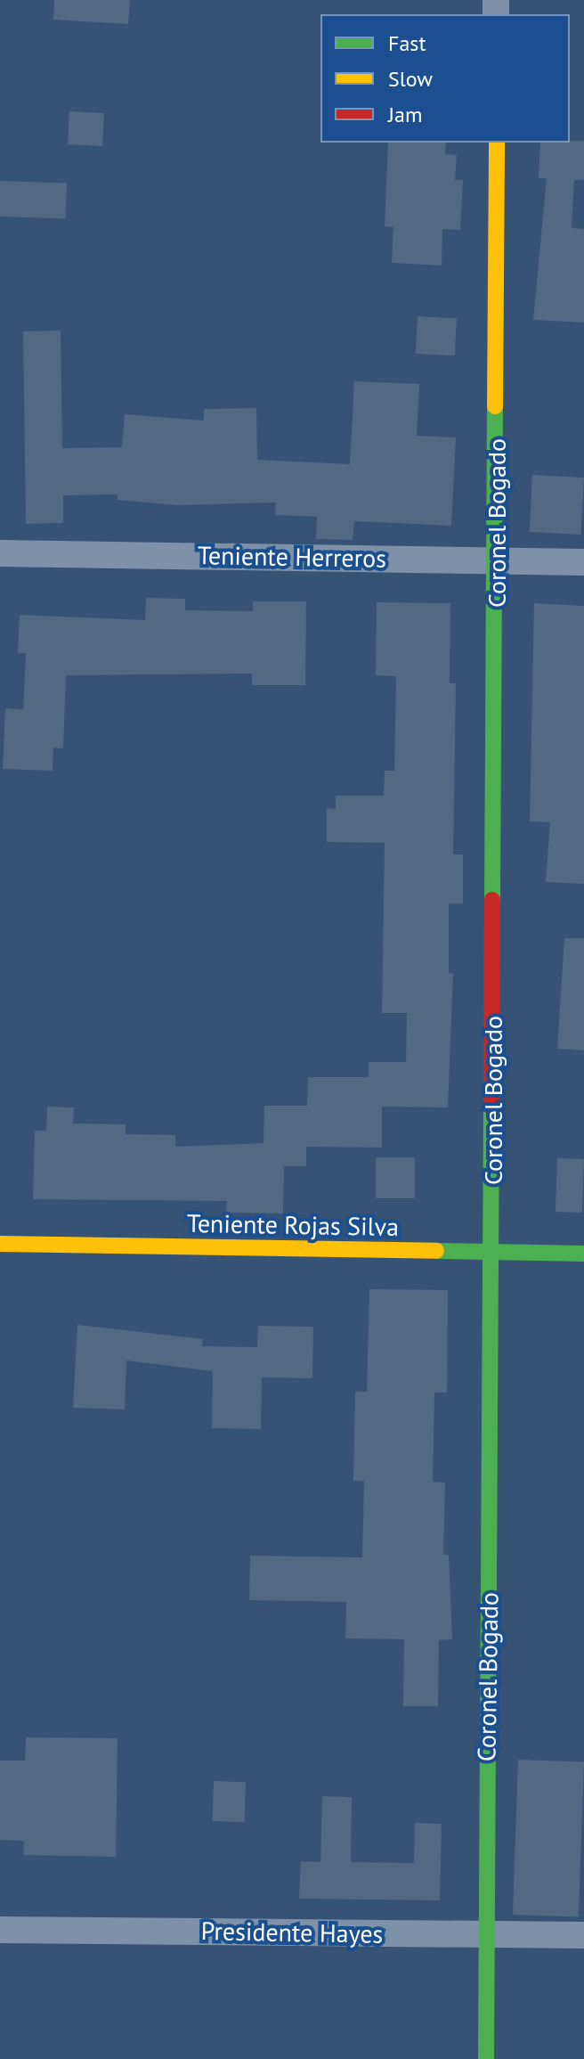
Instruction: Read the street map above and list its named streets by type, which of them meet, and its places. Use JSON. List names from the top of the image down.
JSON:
{
  "streets": {
    "street": [
      "Coronel Bogado",
      "Teniente Herreros",
      "Teniente Rojas Silva",
      "Presidente Hayes"
    ]
  },
  "crossings": [
    ["Coronel Bogado", "Teniente Herreros"],
    ["Coronel Bogado", "Teniente Rojas Silva"],
    ["Coronel Bogado", "Presidente Hayes"]
  ],
  "legend": ["Fast", "Slow", "Jam"]
}
